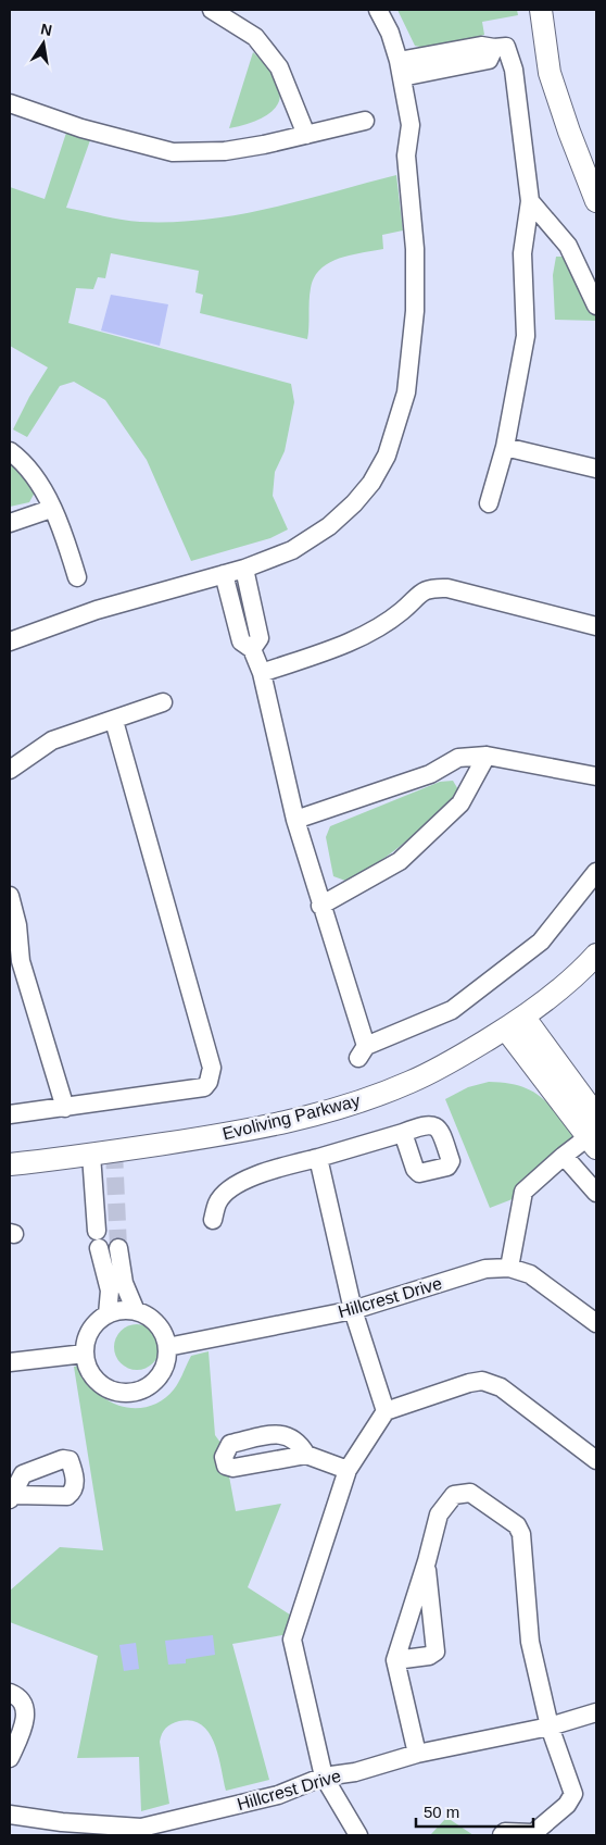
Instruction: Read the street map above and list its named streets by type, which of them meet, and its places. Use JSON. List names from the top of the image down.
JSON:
{
  "streets": {
    "street": ["Evoliving Parkway", "Hillcrest Drive"]
  },
  "scale_bar": "50 m",
  "north": "top"
}
